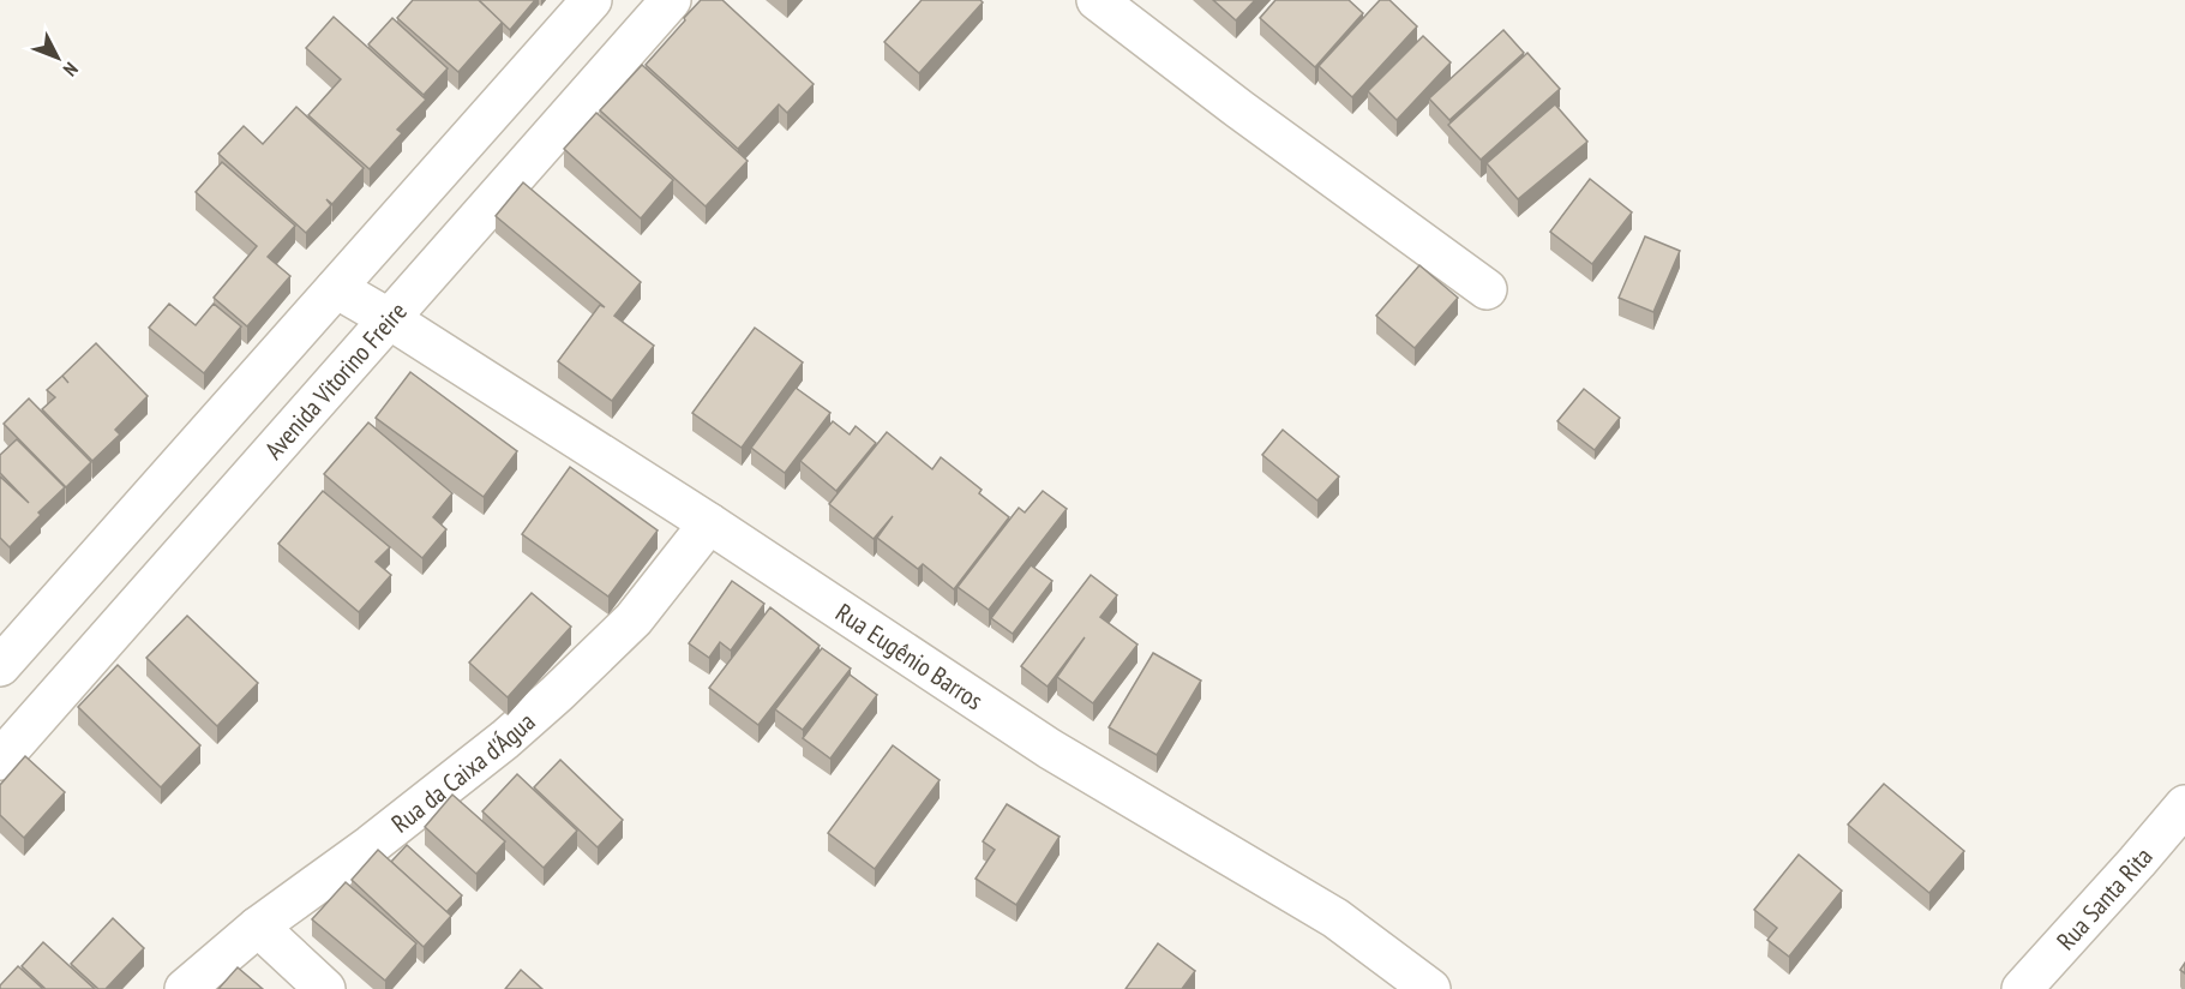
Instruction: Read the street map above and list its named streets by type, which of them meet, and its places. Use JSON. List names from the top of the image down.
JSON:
{
  "streets": {
    "street": [
      "Avenida Vitorino Freire",
      "Rua Eugênio Barros",
      "Rua da Caixa d'Água",
      "Rua Santa Rita"
    ]
  },
  "crossings": [
    ["Avenida Vitorino Freire", "Rua Eugênio Barros"],
    ["Rua Eugênio Barros", "Rua da Caixa d'Água"]
  ],
  "north": "bottom right"
}
